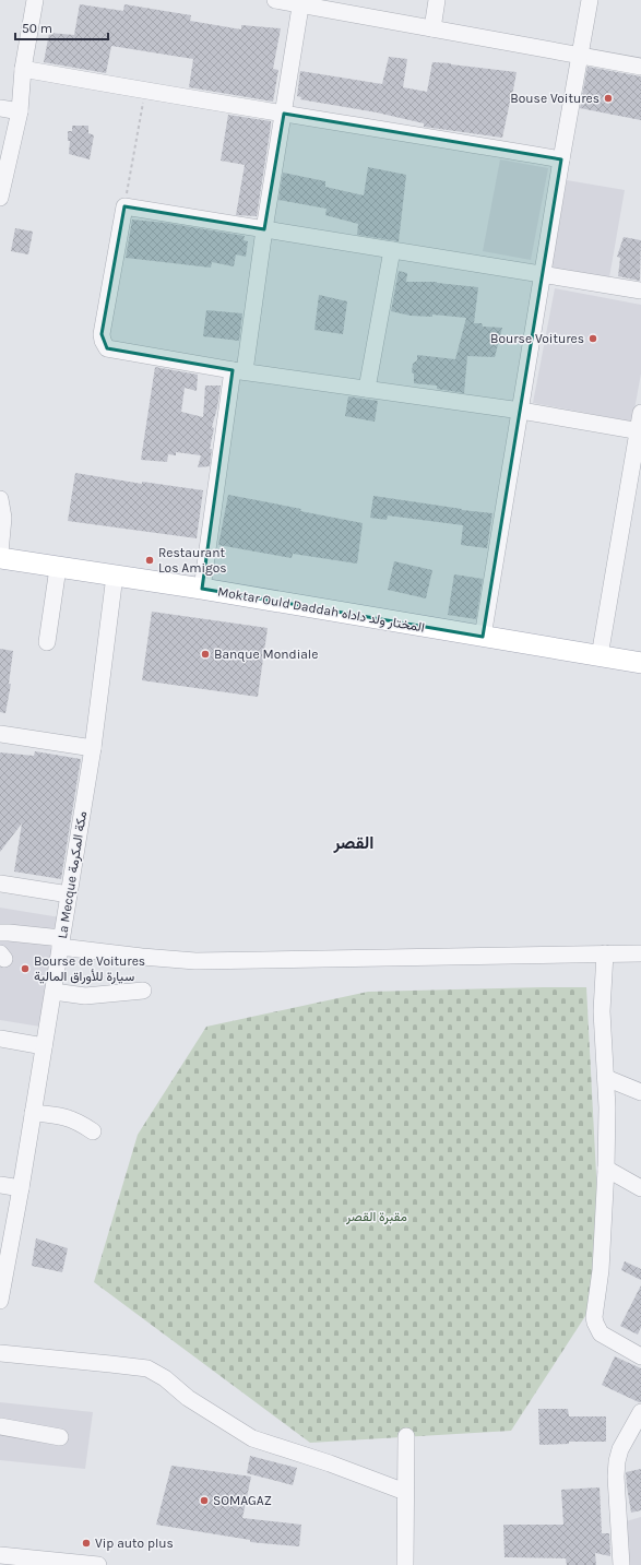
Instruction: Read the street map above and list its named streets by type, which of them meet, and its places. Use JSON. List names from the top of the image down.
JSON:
{
  "streets": {
    "main road": ["Moktar Ould Daddah المختار ولد داداه"],
    "street": ["La Mecque مكة المكرمة"]
  },
  "crossings": [
    ["Moktar Ould Daddah المختار ولد داداه", "La Mecque مكة المكرمة"]
  ],
  "districts": ["القصر"],
  "parks": ["مقبرة القصر"],
  "places": [
    "Bouse Voitures",
    "Bourse Voitures",
    "Restaurant Los Amigos",
    "Banque Mondiale",
    "Bourse de Voitures سيارة للأوراق المالية",
    "SOMAGAZ",
    "Vip auto plus"
  ],
  "scale_bar": "50 m"
}
